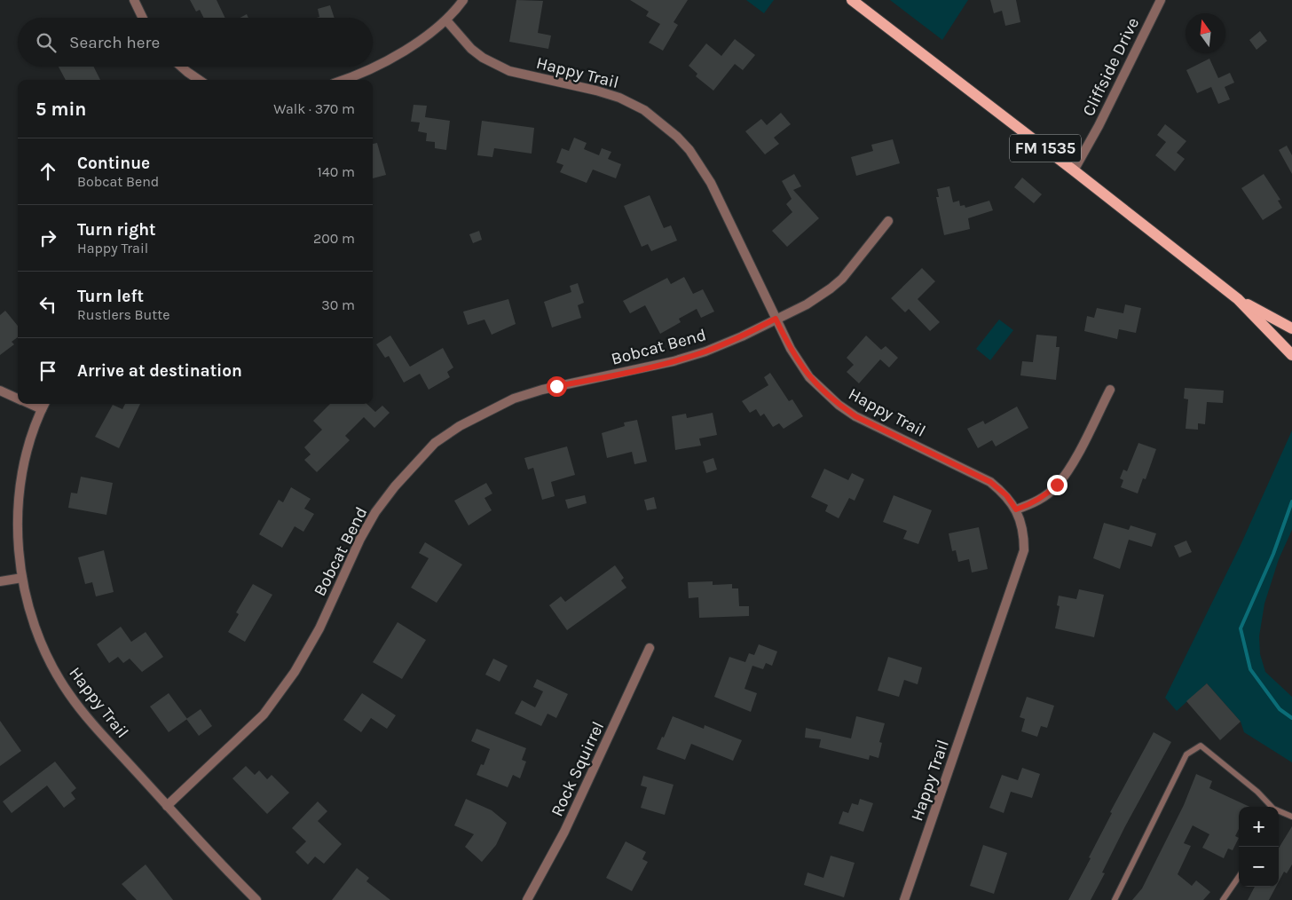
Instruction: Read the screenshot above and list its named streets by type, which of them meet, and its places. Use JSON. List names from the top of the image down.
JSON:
{
  "streets": {
    "main road": ["FM 1535"],
    "street": [
      "Cliffside Drive",
      "Happy Trail",
      "Bobcat Bend",
      "Rock Squirrel"
    ]
  },
  "crossings": [
    ["Cliffside Drive", "FM 1535"],
    ["Happy Trail", "Bobcat Bend"]
  ],
  "north": "top",
  "page": {
    "search": "Search here",
    "heading": ["5 min", "Walk · 370 m"],
    "list": [
      ["Continue", "Bobcat Bend", "140 m"],
      ["Turn right", "Happy Trail", "200 m"],
      ["Turn left", "Rustlers Butte", "30 m"],
      "Arrive at destination"
    ],
    "map_buttons": ["+", "−"]
  }
}
